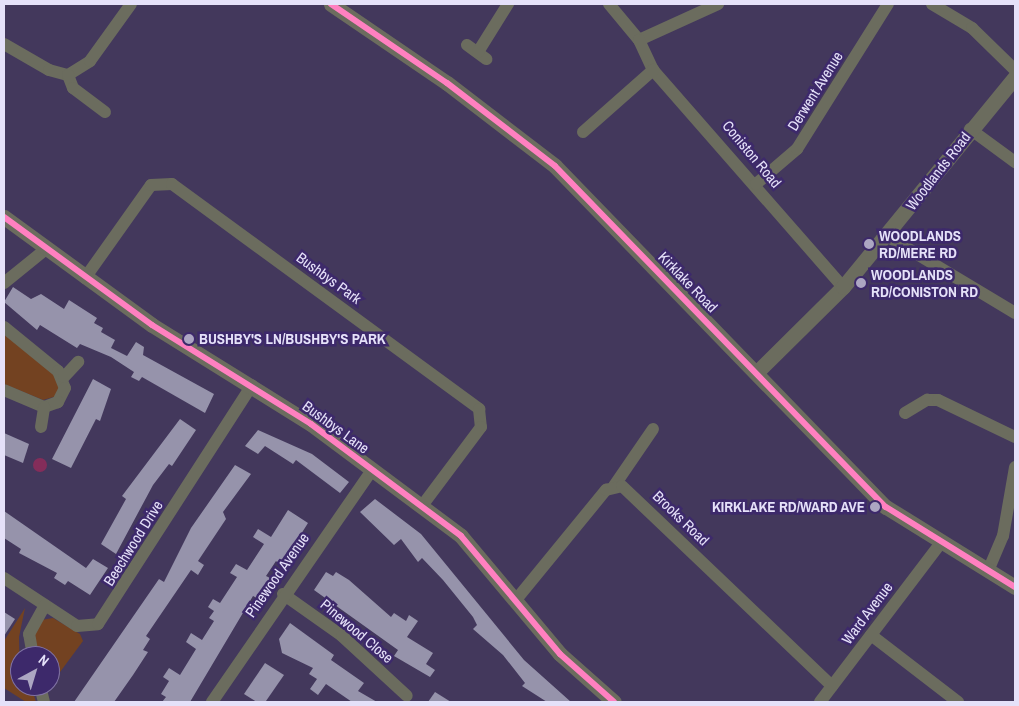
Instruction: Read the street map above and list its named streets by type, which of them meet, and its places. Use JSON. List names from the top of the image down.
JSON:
{
  "streets": {
    "street": [
      "Derwent Avenue",
      "Coniston Road",
      "Woodlands Road",
      "Bushbys Park",
      "Kirklake Road",
      "Bushbys Lane",
      "Brooks Road",
      "Beechwood Drive",
      "Pinewood Avenue",
      "Ward Avenue",
      "Pinewood Close"
    ]
  },
  "crossings": [
    ["Derwent Avenue", "Coniston Road"],
    ["Coniston Road", "Woodlands Road"],
    ["Woodlands Road", "Kirklake Road"],
    ["Bushbys Park", "Bushbys Lane"],
    ["Kirklake Road", "Ward Avenue"],
    ["Bushbys Lane", "Beechwood Drive"],
    ["Bushbys Lane", "Pinewood Avenue"],
    ["Brooks Road", "Ward Avenue"],
    ["Pinewood Avenue", "Pinewood Close"]
  ],
  "places": [
    "WOODLANDS RD/MERE RD",
    "WOODLANDS RD/CONISTON RD",
    "BUSHBY'S LN/BUSHBY'S PARK",
    "KIRKLAKE RD/WARD AVE"
  ],
  "north": "top right"
}
